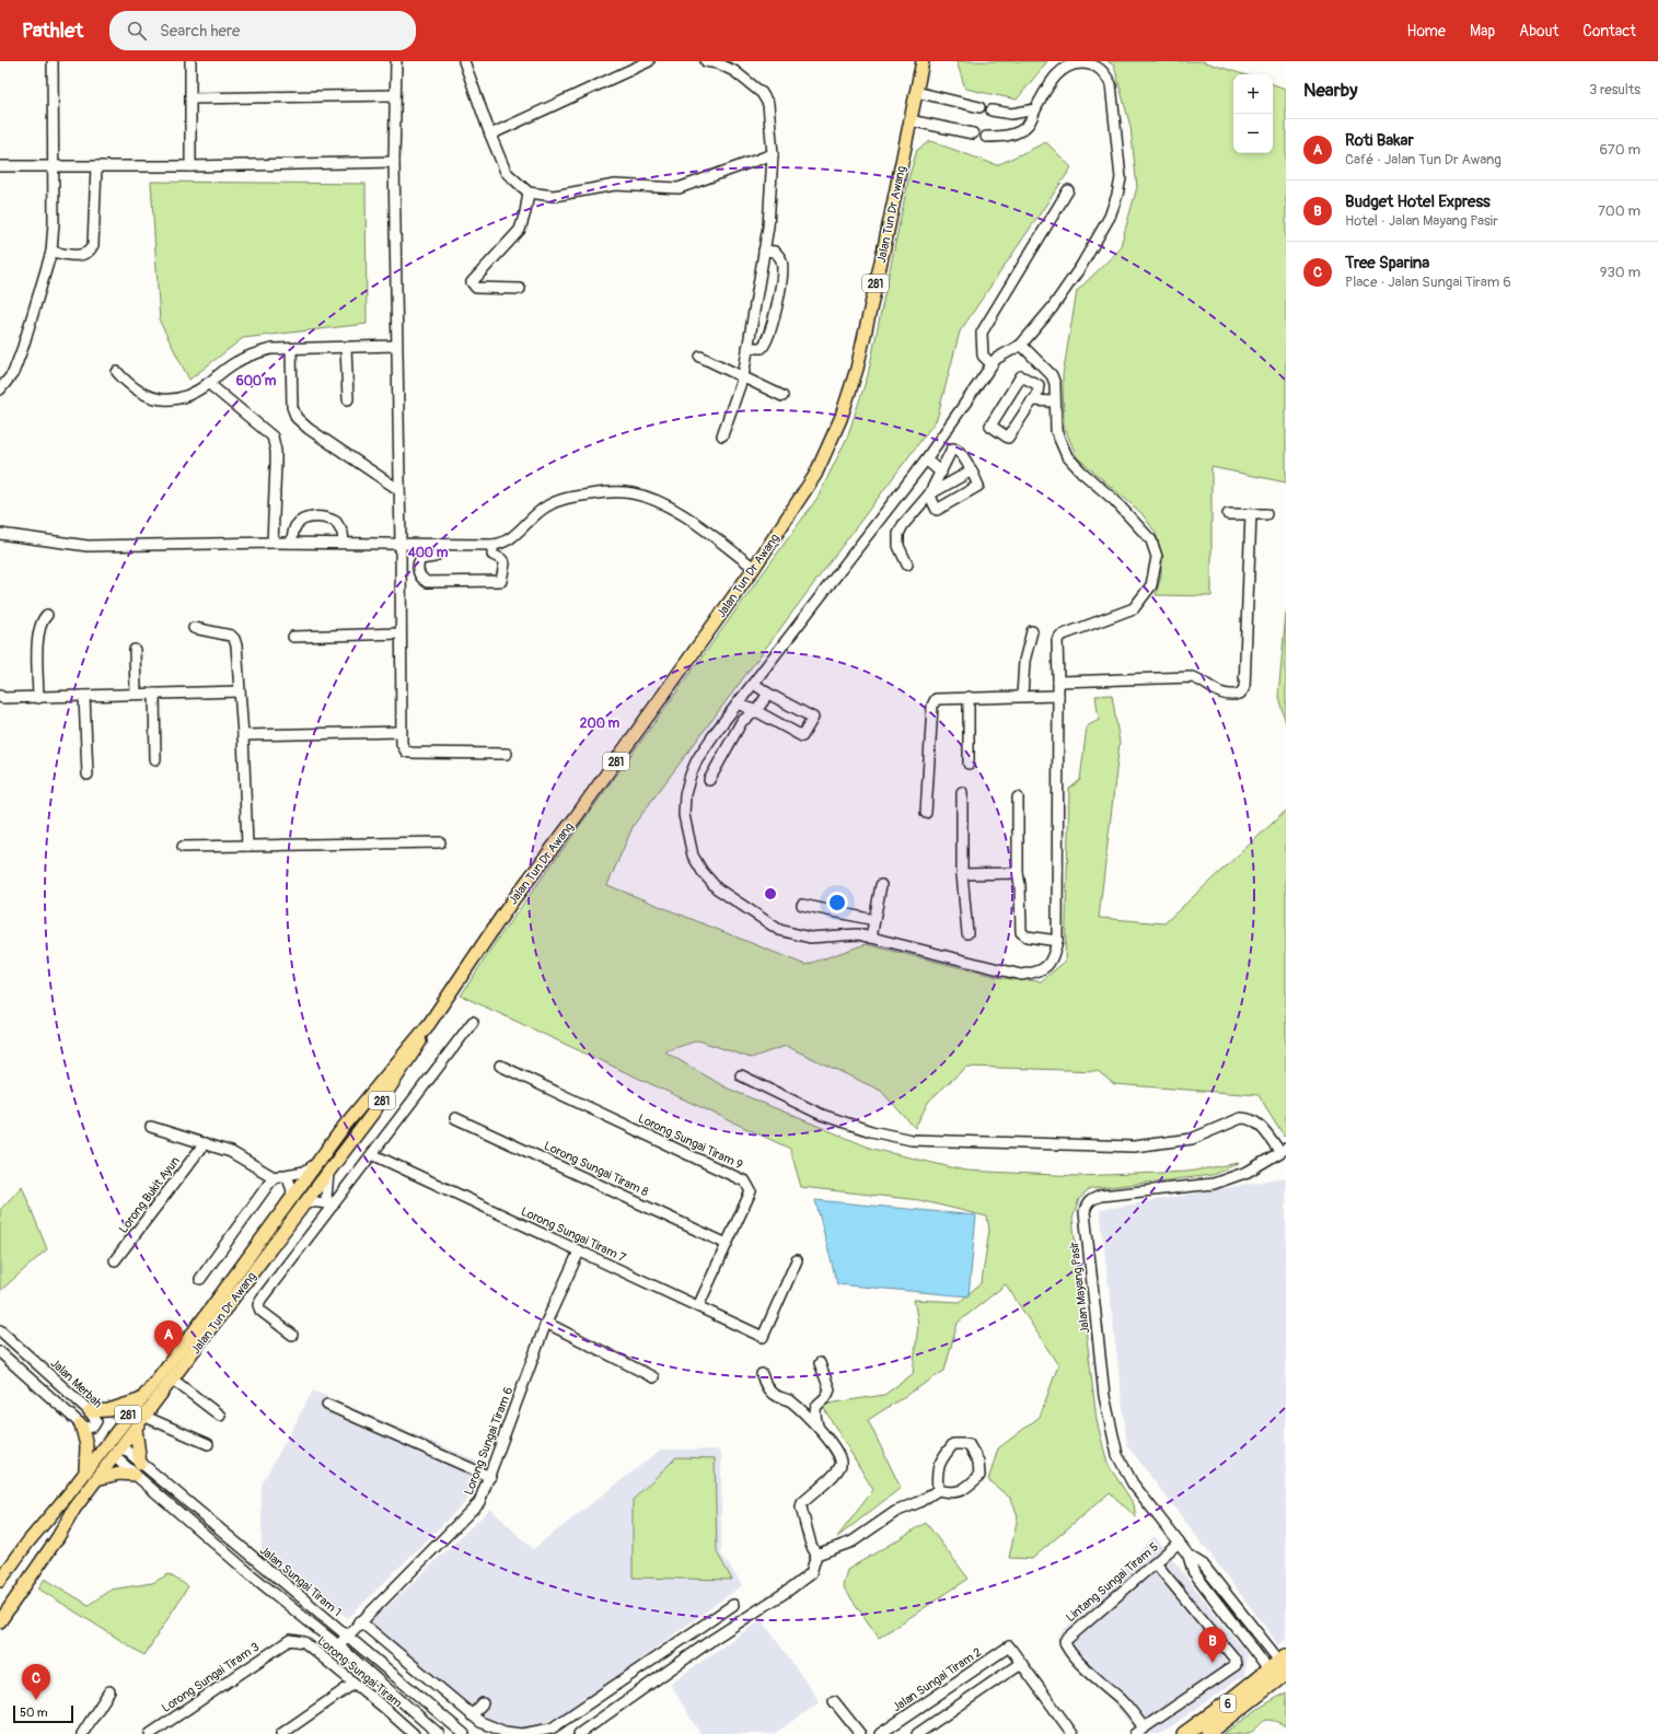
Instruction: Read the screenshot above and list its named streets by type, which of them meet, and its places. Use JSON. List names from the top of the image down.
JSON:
{
  "streets": {
    "highway": ["6"],
    "main road": ["Jalan Tun Dr Awang", "281"],
    "street": [
      "Lorong Sungai Tiram 9",
      "Lorong Sungai Tiram 8",
      "Lorong Bukit Ayun",
      "Lorong Sungai Tiram 7",
      "Jalan Mayang Pasir",
      "Jalan Merbah",
      "Lorong Sungai Tiram 6",
      "Jalan Sungai Tiram 1",
      "Lintang Sungai Tiram 5",
      "Lorong Sungai Tiram",
      "Lorong Sungai Tiram 3",
      "Jalan Sungai Tiram 2"
    ]
  },
  "crossings": [
    ["Jalan Tun Dr Awang", "Jalan Sungai Tiram 1"],
    ["Lorong Sungai Tiram 9", "Lorong Sungai Tiram 8"],
    ["Lorong Sungai Tiram 9", "Lorong Sungai Tiram 7"],
    ["Lorong Sungai Tiram 7", "Lorong Sungai Tiram 6"],
    ["Jalan Mayang Pasir", "Lintang Sungai Tiram 5"],
    ["Jalan Mayang Pasir", "6"],
    ["Lorong Sungai Tiram 6", "Jalan Sungai Tiram 1"],
    ["Lorong Sungai Tiram", "Lorong Sungai Tiram 3"]
  ],
  "scale_bar": "50 m",
  "page": {
    "header": "Pathlet",
    "search": "Search here",
    "nav": [
      "Home",
      "Map",
      "About",
      "Contact"
    ],
    "heading": ["Nearby", "3 results"],
    "map_buttons": ["+", "−"],
    "list": [
      {
        "mark": "A",
        "name": "Roti Bakar",
        "note": "Café · Jalan Tun Dr Awang",
        "value": "670 m"
      },
      {
        "mark": "B",
        "name": "Budget Hotel Express",
        "note": "Hotel · Jalan Mayang Pasir",
        "value": "700 m"
      },
      {
        "mark": "C",
        "name": "Tree Sparina",
        "note": "Place · Jalan Sungai Tiram 6",
        "value": "930 m"
      }
    ],
    "pins": ["A", "B", "C"],
    "scale": "50 m"
  },
  "rings": ["600 m", "400 m", "200 m"]
}
